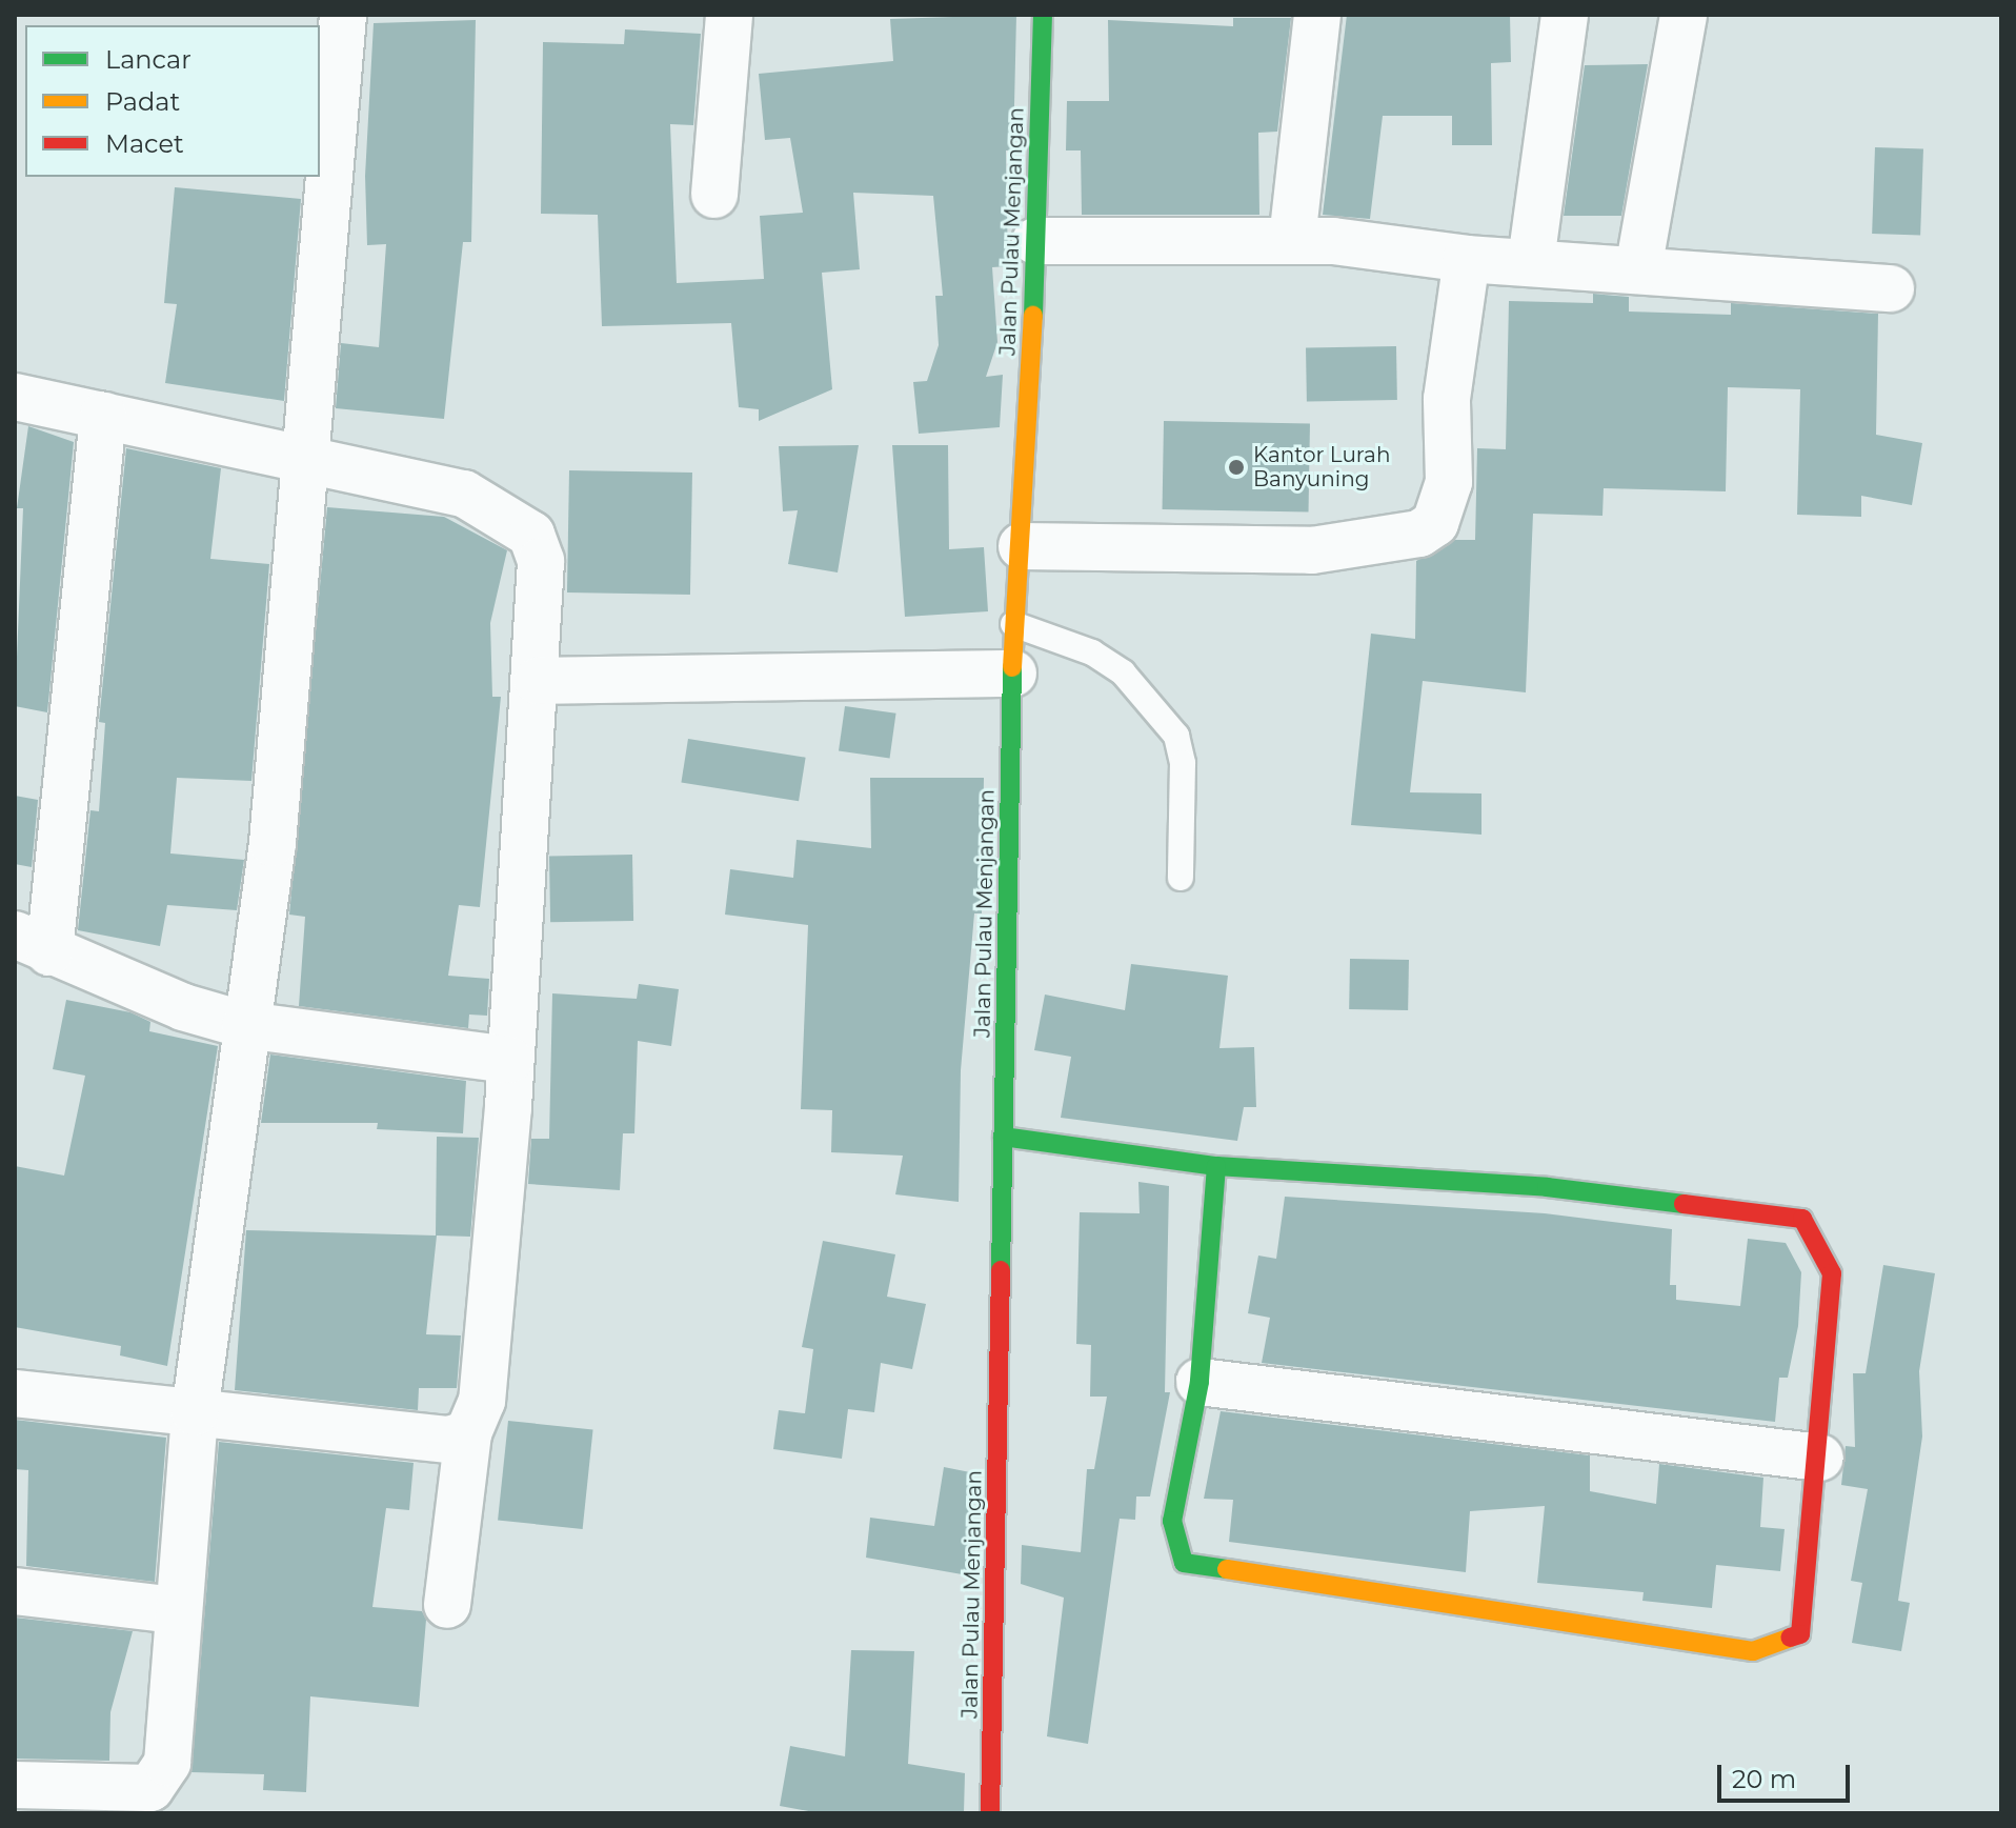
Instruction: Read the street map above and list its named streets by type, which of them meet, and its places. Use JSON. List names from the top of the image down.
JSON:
{
  "streets": {
    "street": ["Jalan Pulau Menjangan"]
  },
  "places": ["Kantor Lurah Banyuning"],
  "legend": ["Lancar", "Padat", "Macet"],
  "scale_bar": "20 m"
}
